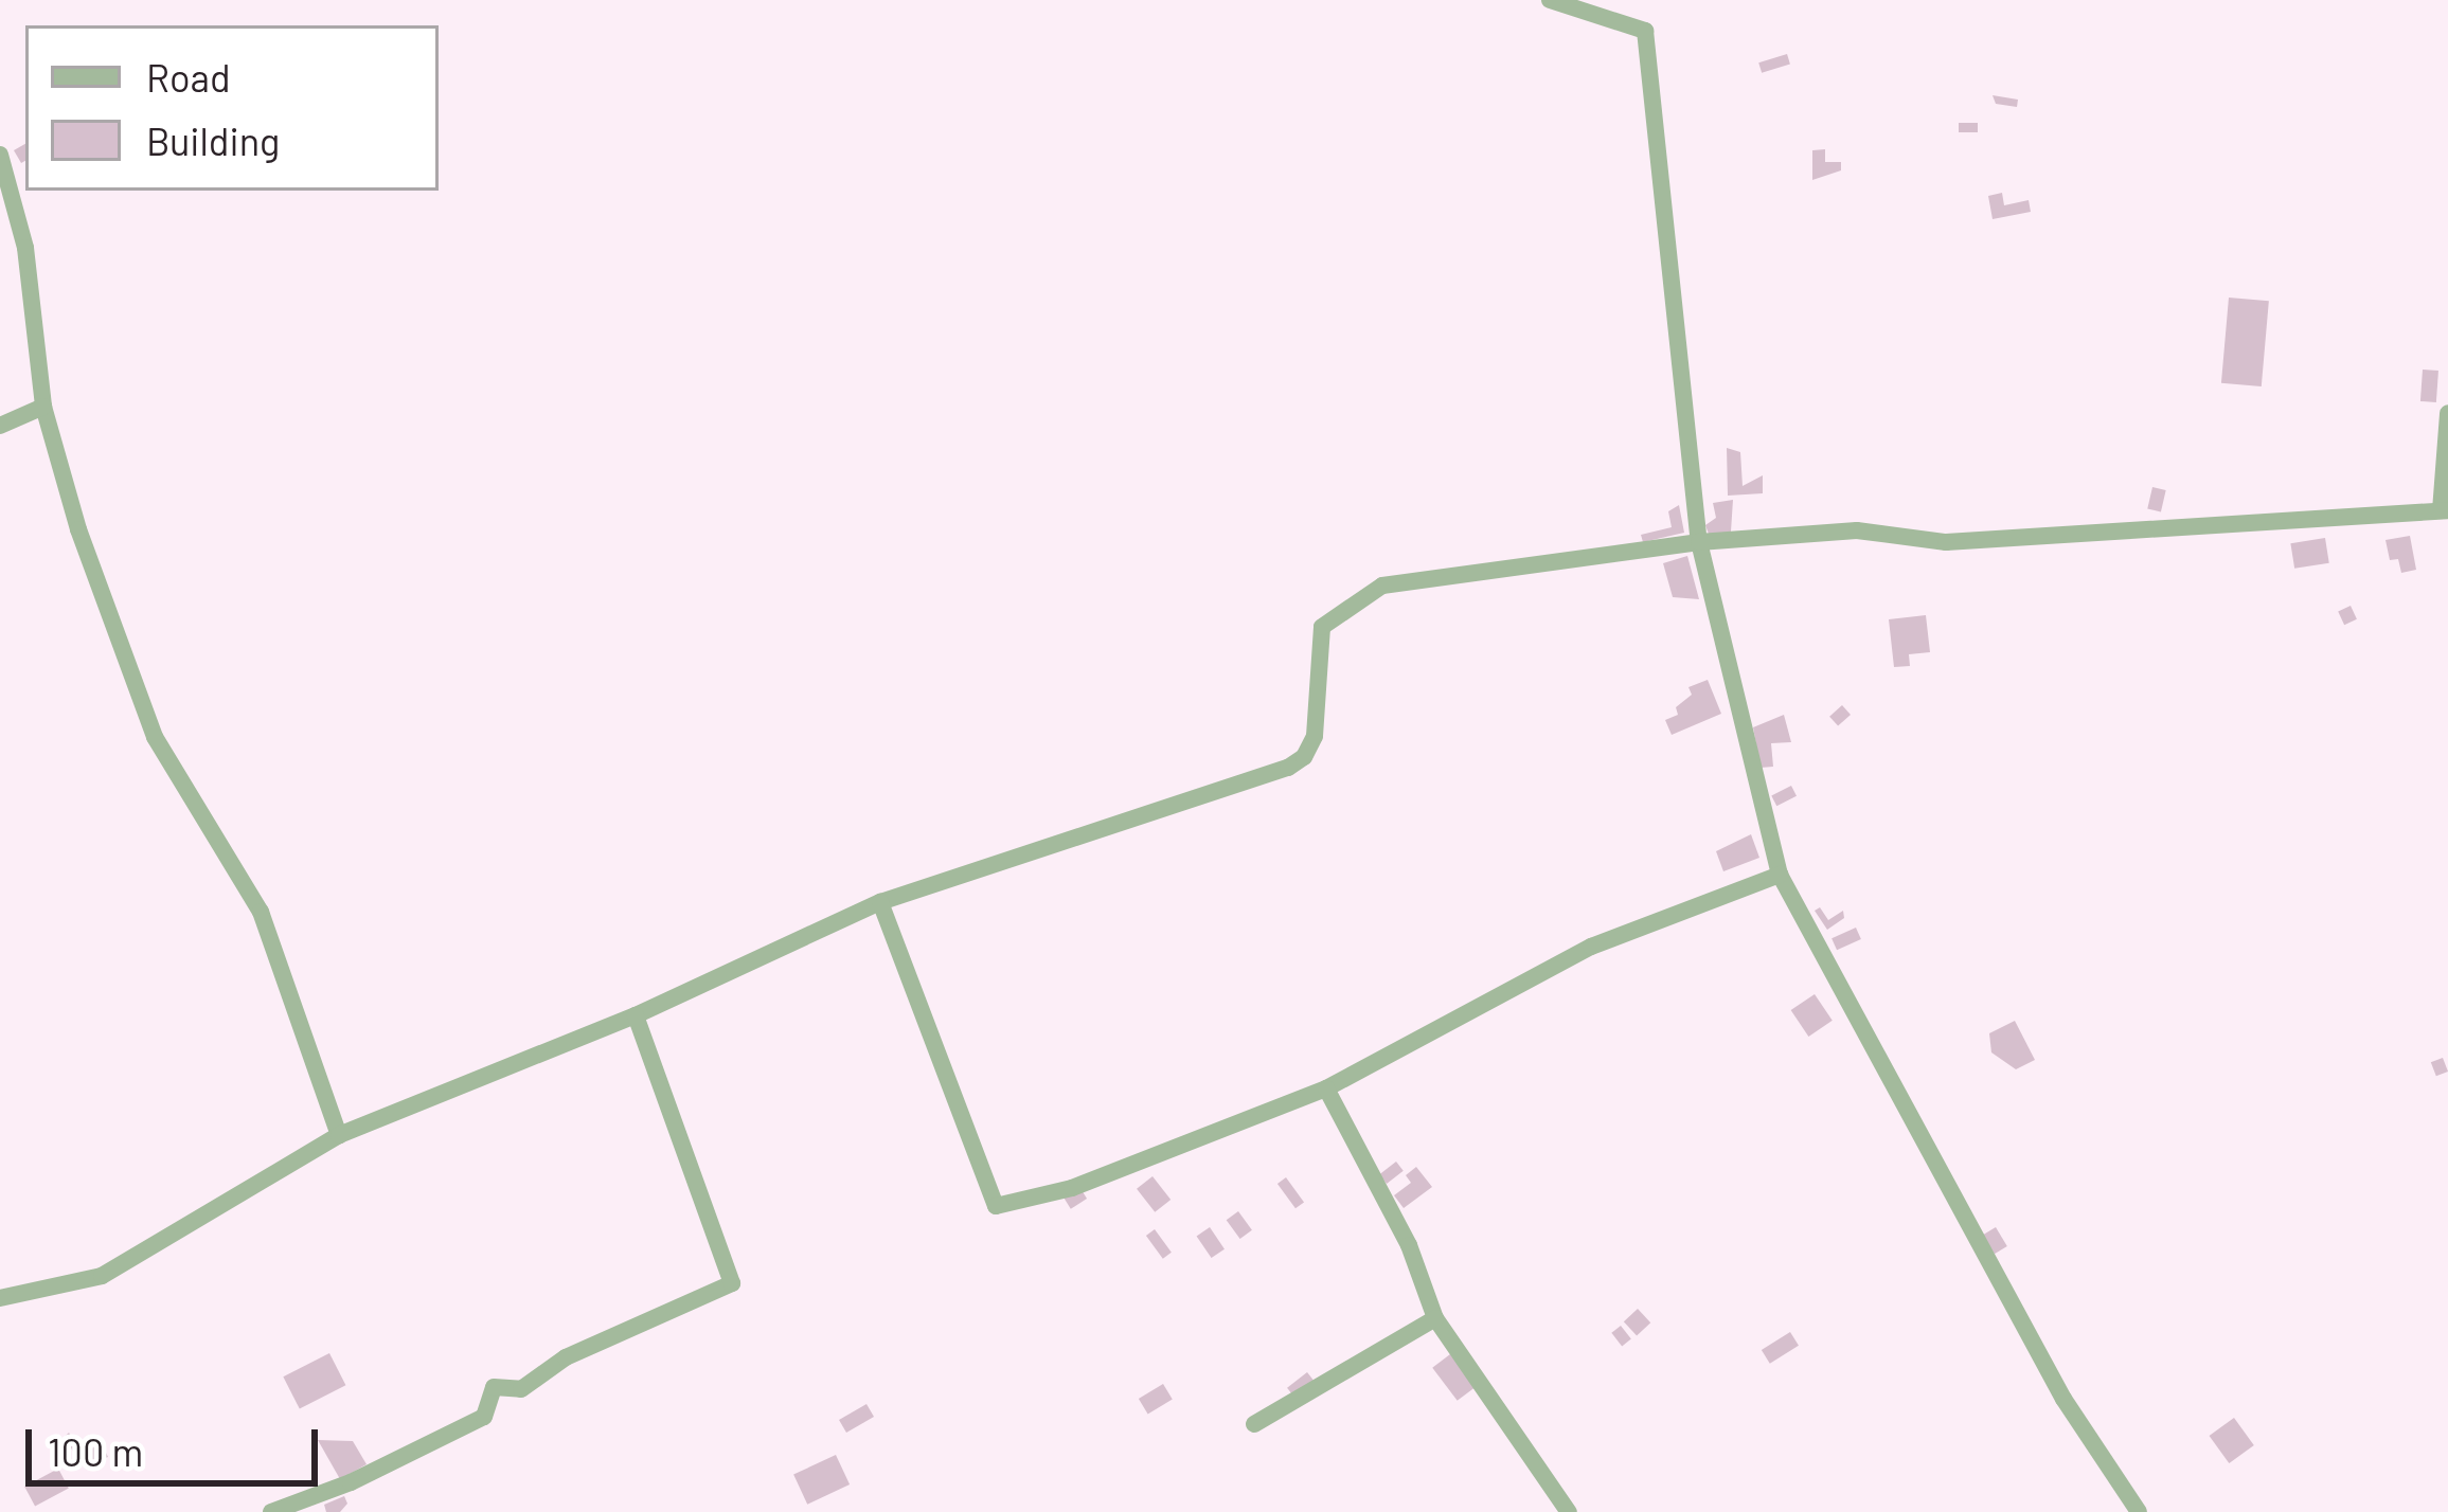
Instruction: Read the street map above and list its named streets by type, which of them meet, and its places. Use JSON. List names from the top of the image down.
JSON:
{
  "legend": ["Road", "Building"],
  "scale_bar": "100 m"
}
